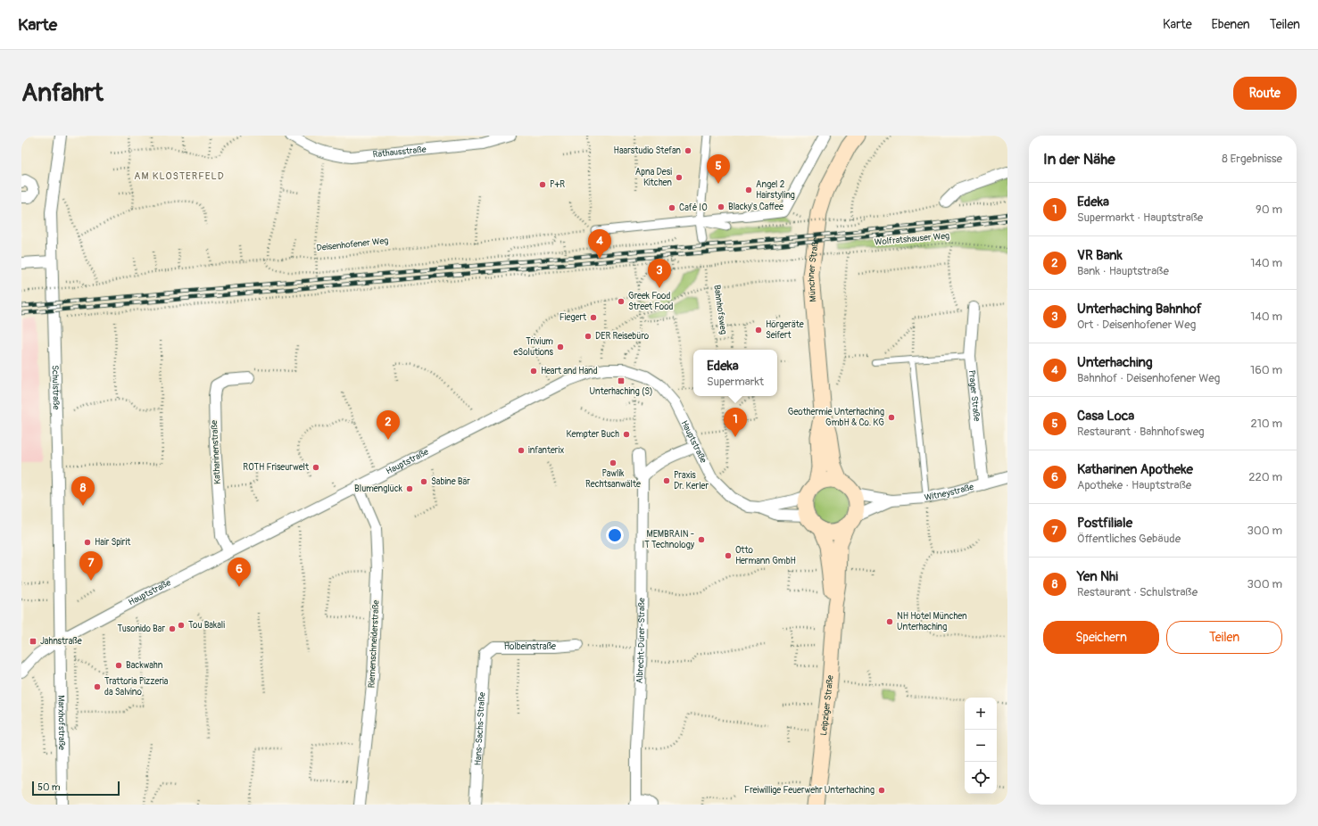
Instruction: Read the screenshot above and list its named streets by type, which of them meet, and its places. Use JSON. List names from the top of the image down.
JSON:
{
  "streets": {
    "main road": ["Münchner Straße", "Leipziger Straße"],
    "street": [
      "Rathausstraße",
      "Schulstraße",
      "Prager Straße",
      "Hauptstraße",
      "Katharinenstraße",
      "Witneystraße",
      "Albrecht-Dürer-Straße",
      "Riemenschneiderstraße",
      "Holbeinstraße",
      "Marxhofstraße",
      "Hans-Sachs-Straße"
    ],
    "path": ["Wolfratshauser Weg", "Deisenhofener Weg", "Bahnhofsweg"]
  },
  "crossings": [
    ["Münchner Straße", "Hauptstraße"],
    ["Münchner Straße", "Witneystraße"],
    ["Münchner Straße", "Leipziger Straße"],
    ["Schulstraße", "Hauptstraße"],
    ["Schulstraße", "Marxhofstraße"],
    ["Prager Straße", "Witneystraße"],
    ["Hauptstraße", "Katharinenstraße"],
    ["Hauptstraße", "Witneystraße"],
    ["Hauptstraße", "Riemenschneiderstraße"],
    ["Hauptstraße", "Leipziger Straße"],
    ["Hauptstraße", "Marxhofstraße"],
    ["Witneystraße", "Leipziger Straße"],
    ["Holbeinstraße", "Hans-Sachs-Straße"]
  ],
  "districts": ["AM KLOSTERFELD"],
  "places": {
    "other": [
      "Haarstudio Stefan",
      "Apna Desi Kitchen",
      "P+R",
      "Angel 2 Hairstyling",
      "Blacky's Caffee",
      "Café IO",
      "Greek Food Street Food",
      "Fiegert",
      "Hörgeräte Seifert",
      "DER Reisebüro",
      "Trivium eSolutions",
      "Heart and Hand",
      "Geothermie Unterhaching GmbH & Co. KG",
      "Kempter Buch",
      "infanterix",
      "Pawlik Rechtsanwälte",
      "ROTH Friseurwelt",
      "Praxis Dr. Kerler",
      "Sabine Bär",
      "Blumenglück",
      "MEMBRAIN - IT Technology",
      "Hair Spirit",
      "Otto Hermann GmbH",
      "NH Hotel München Unterhaching",
      "Tou Bakali",
      "Tusonido Bar",
      "Backwahn",
      "Trattoria Pizzeria da Salvino",
      "Freiwillige Feuerwehr Unterhaching"
    ],
    "transit": ["Unterhaching (S)", "Jahnstraße"]
  },
  "scale_bar": "50 m",
  "page": {
    "header": "Karte",
    "nav": ["Karte", "Ebenen", "Teilen"],
    "buttons": [
      "Route",
      ["Speichern", "Teilen"]
    ],
    "title": "Anfahrt",
    "heading": ["In der Nähe", "8 Ergebnisse"],
    "pins": [
      "5",
      "4",
      "3",
      "1",
      "2",
      "8",
      "7",
      "6"
    ],
    "list": [
      {
        "mark": "1",
        "name": "Edeka",
        "note": "Supermarkt · Hauptstraße",
        "value": "90 m"
      },
      {
        "mark": "2",
        "name": "VR Bank",
        "note": "Bank · Hauptstraße",
        "value": "140 m"
      },
      {
        "mark": "3",
        "name": "Unterhaching Bahnhof",
        "note": "Ort · Deisenhofener Weg",
        "value": "140 m"
      },
      {
        "mark": "4",
        "name": "Unterhaching",
        "note": "Bahnhof · Deisenhofener Weg",
        "value": "160 m"
      },
      {
        "mark": "5",
        "name": "Casa Loca",
        "note": "Restaurant · Bahnhofsweg",
        "value": "210 m"
      },
      {
        "mark": "6",
        "name": "Katharinen Apotheke",
        "note": "Apotheke · Hauptstraße",
        "value": "220 m"
      },
      {
        "mark": "7",
        "name": "Postfiliale",
        "note": "Öffentliches Gebäude",
        "value": "300 m"
      },
      {
        "mark": "8",
        "name": "Yen Nhi",
        "note": "Restaurant · Schulstraße",
        "value": "300 m"
      }
    ],
    "popup": ["Edeka", "Supermarkt"],
    "map_buttons": ["+", "−"],
    "scale": "50 m"
  }
}
